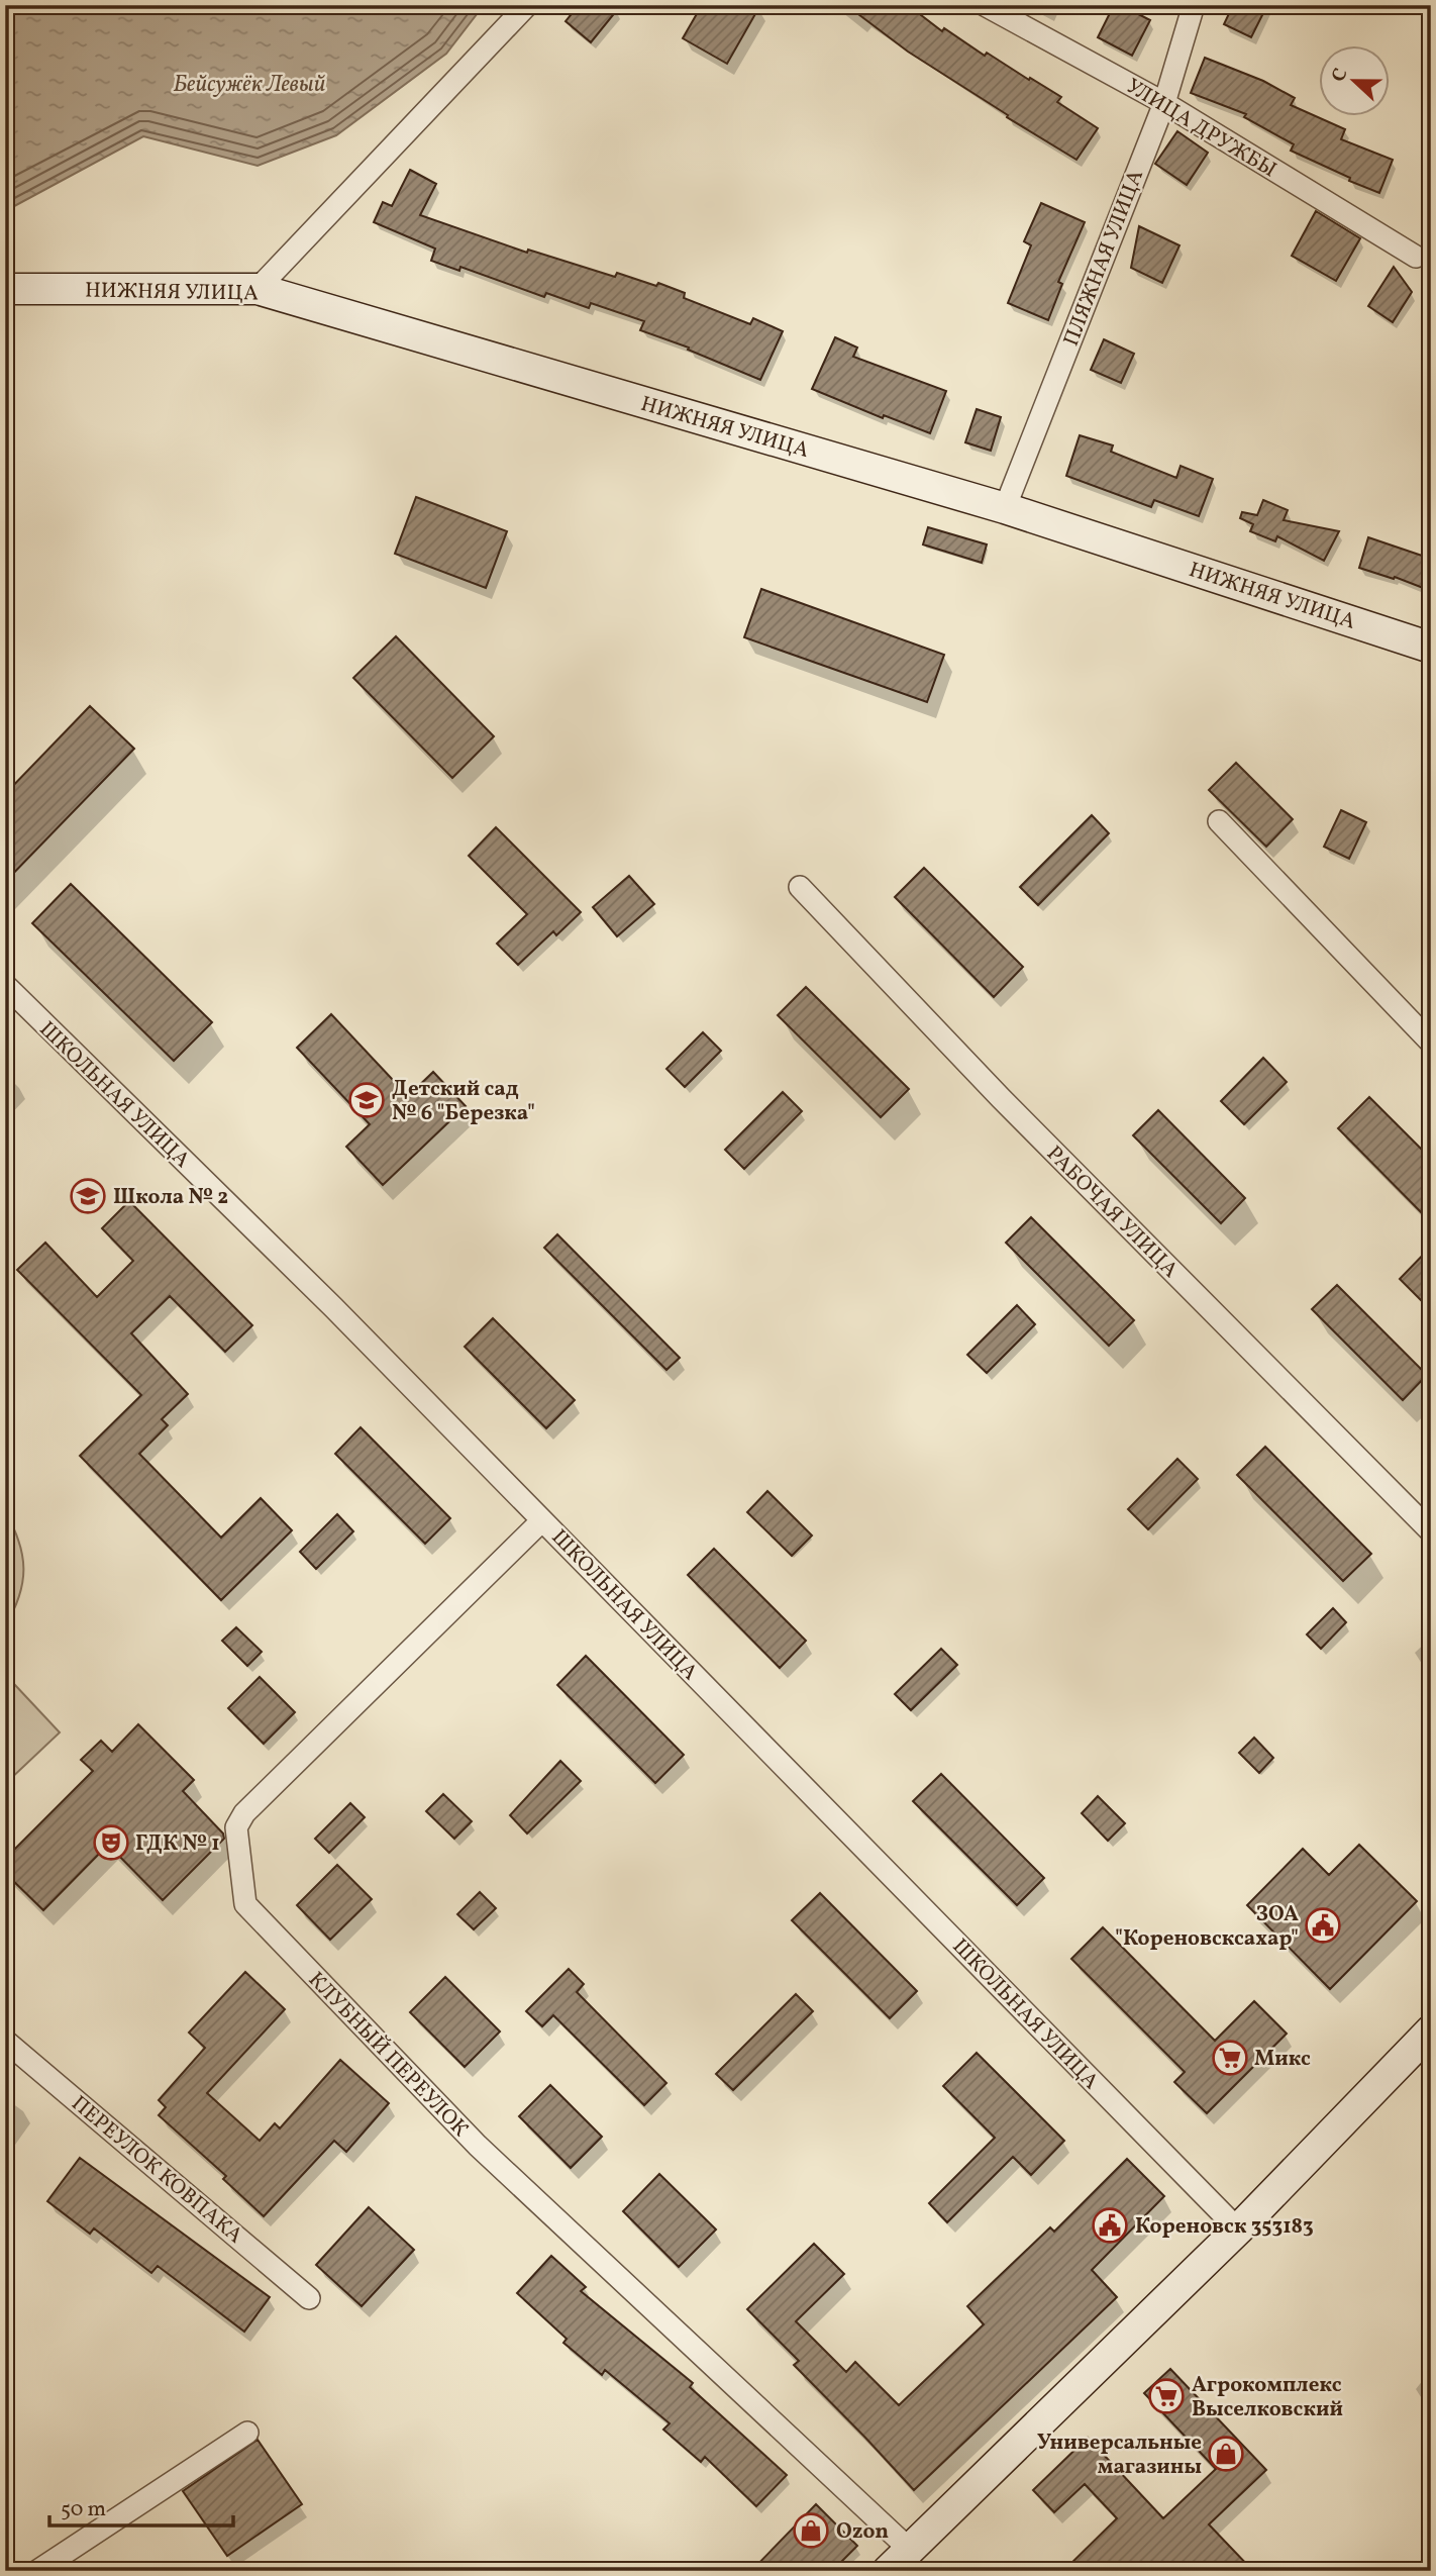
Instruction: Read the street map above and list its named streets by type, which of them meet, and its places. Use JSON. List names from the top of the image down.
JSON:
{
  "streets": {
    "street": [
      "УЛИЦА ДРУЖБЫ",
      "ПЛЯЖНАЯ УЛИЦА",
      "НИЖНЯЯ УЛИЦА",
      "ШКОЛЬНАЯ УЛИЦА",
      "РАБОЧАЯ УЛИЦА",
      "КЛУБНЫЙ ПЕРЕУЛОК",
      "ПЕРЕУЛОК КОВПАКА"
    ]
  },
  "crossings": [
    ["УЛИЦА ДРУЖБЫ", "ПЛЯЖНАЯ УЛИЦА"],
    ["ПЛЯЖНАЯ УЛИЦА", "НИЖНЯЯ УЛИЦА"],
    ["ШКОЛЬНАЯ УЛИЦА", "КЛУБНЫЙ ПЕРЕУЛОК"]
  ],
  "water": ["Бейсужёк Левый"],
  "places": {
    "school or university": ["Детский сад № 6 \"Березка\"", "Школа № 2"],
    "theatre": ["ГДК № 1"],
    "public building": ["ЗОА \"Кореновсксахар\"", "Кореновск 353183"],
    "supermarket": ["Микс", "Агрокомплекс Выселковский"],
    "shop": ["Универсальные магазины", "Ozon"]
  },
  "scale_bar": "50 m",
  "north": "left"
}
